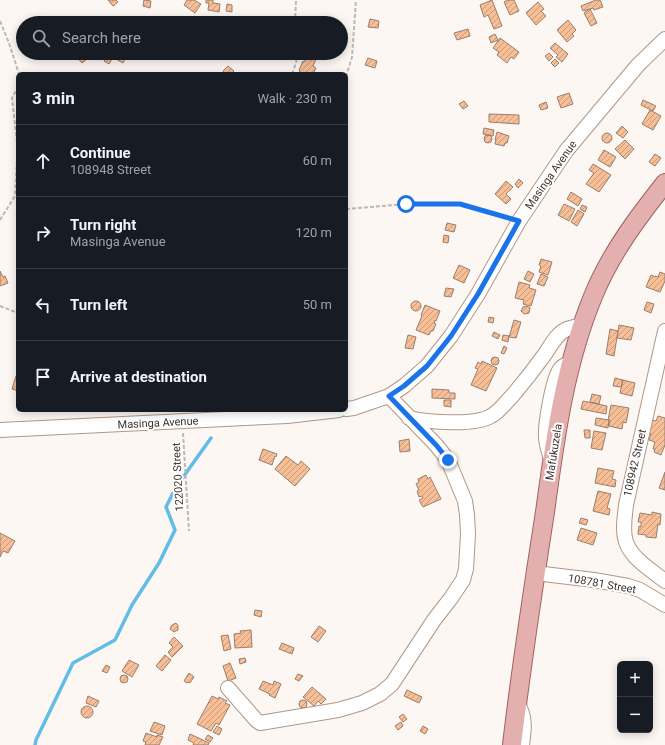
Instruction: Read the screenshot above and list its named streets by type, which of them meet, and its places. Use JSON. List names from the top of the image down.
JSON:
{
  "streets": {
    "main road": ["Mafukuzela"],
    "street": ["Masinga Avenue", "108942 Street", "108781 Street"],
    "path": ["122020 Street"]
  },
  "crossings": [
    ["Masinga Avenue", "122020 Street"],
    ["Mafukuzela", "108781 Street"]
  ],
  "page": {
    "search": "Search here",
    "heading": ["3 min", "Walk · 230 m"],
    "list": [
      ["Continue", "108948 Street", "60 m"],
      ["Turn right", "Masinga Avenue", "120 m"],
      ["Turn left", "50 m"],
      "Arrive at destination"
    ],
    "map_buttons": ["+", "−"]
  }
}
